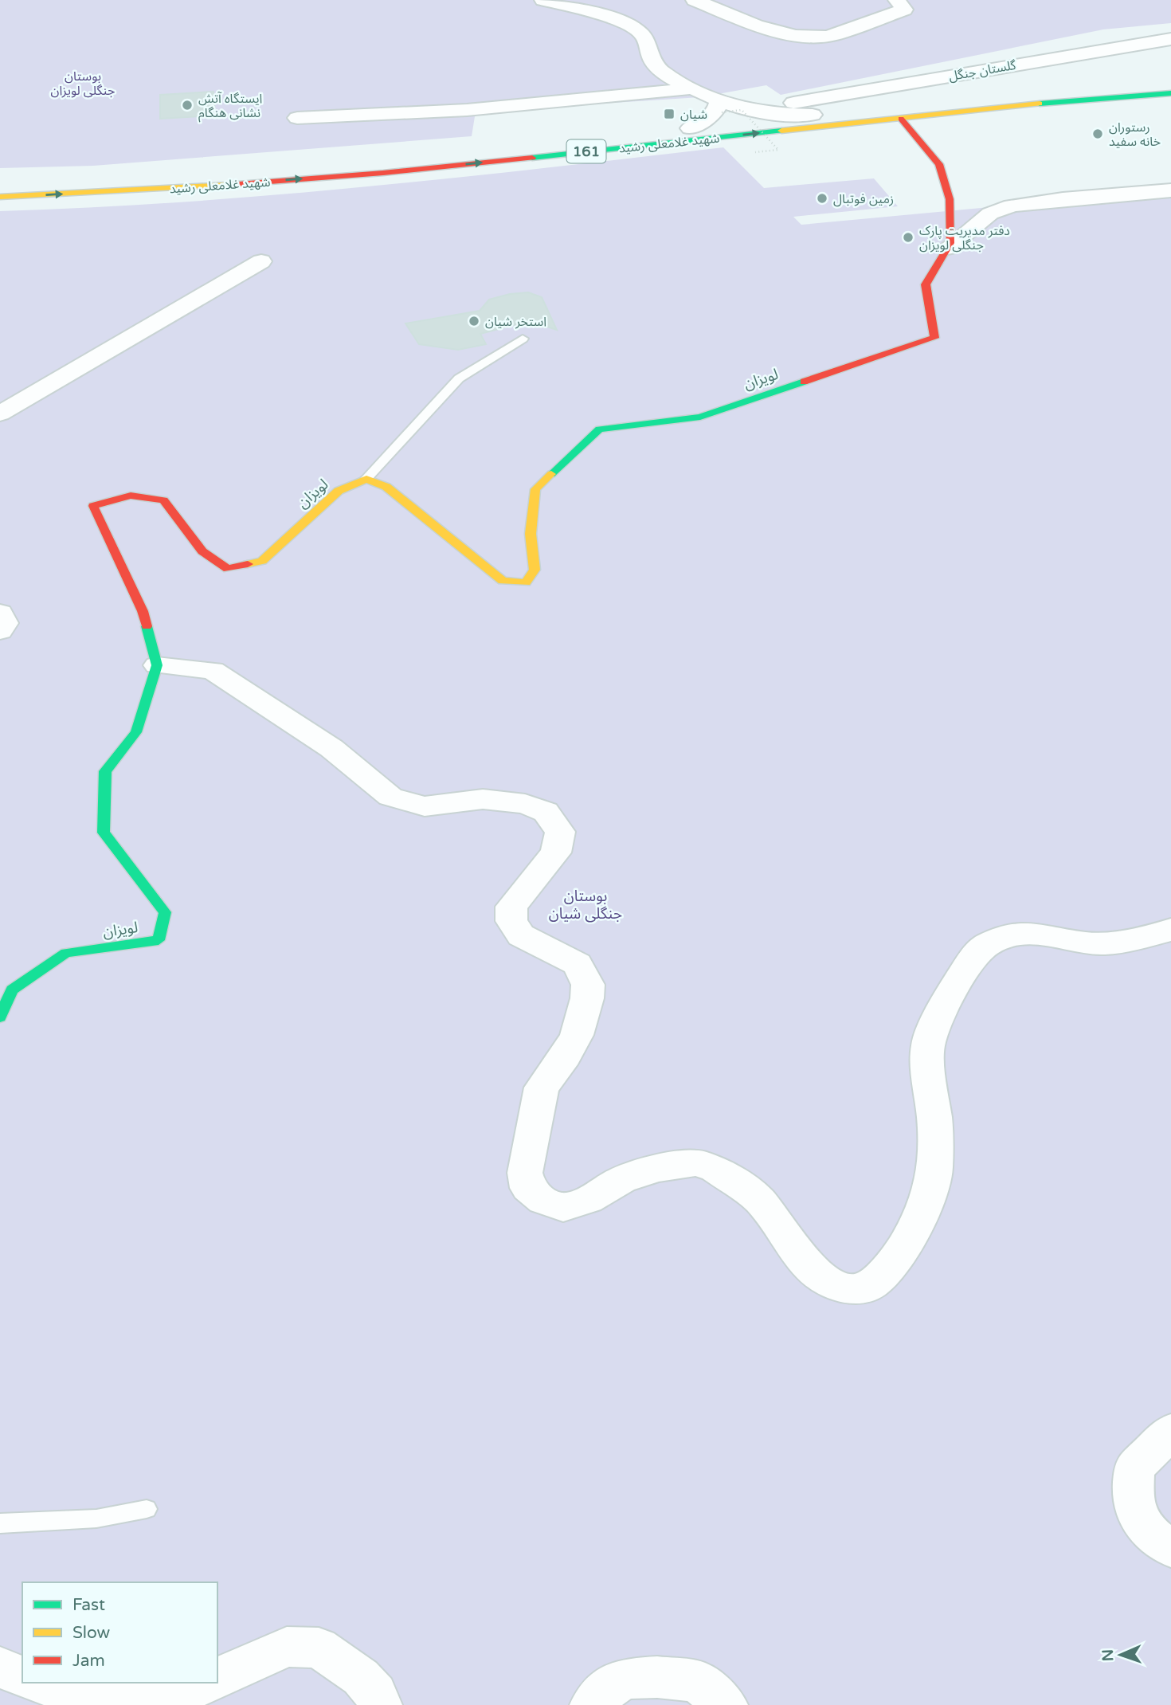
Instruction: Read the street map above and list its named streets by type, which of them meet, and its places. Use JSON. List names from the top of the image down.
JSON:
{
  "streets": {
    "street": [
      "گلستان جنگل",
      "شهید غلامعلی رشید",
      "161",
      "لویزان"
    ]
  },
  "crossings": [
    ["شهید غلامعلی رشید", "لویزان"]
  ],
  "parks": ["بوستان جنگلی لویزان", "بوستان جنگلی شیان"],
  "places": {
    "other": [
      "ایستگاه آتش نشانی هنگام",
      "رستوران خانه سفید",
      "زمین فوتبال",
      "دفتر مدیریت پارک جنگلی لویزان",
      "استخر شیان"
    ],
    "transit": ["شیان"]
  },
  "legend": ["Fast", "Slow", "Jam"],
  "north": "left"
}
